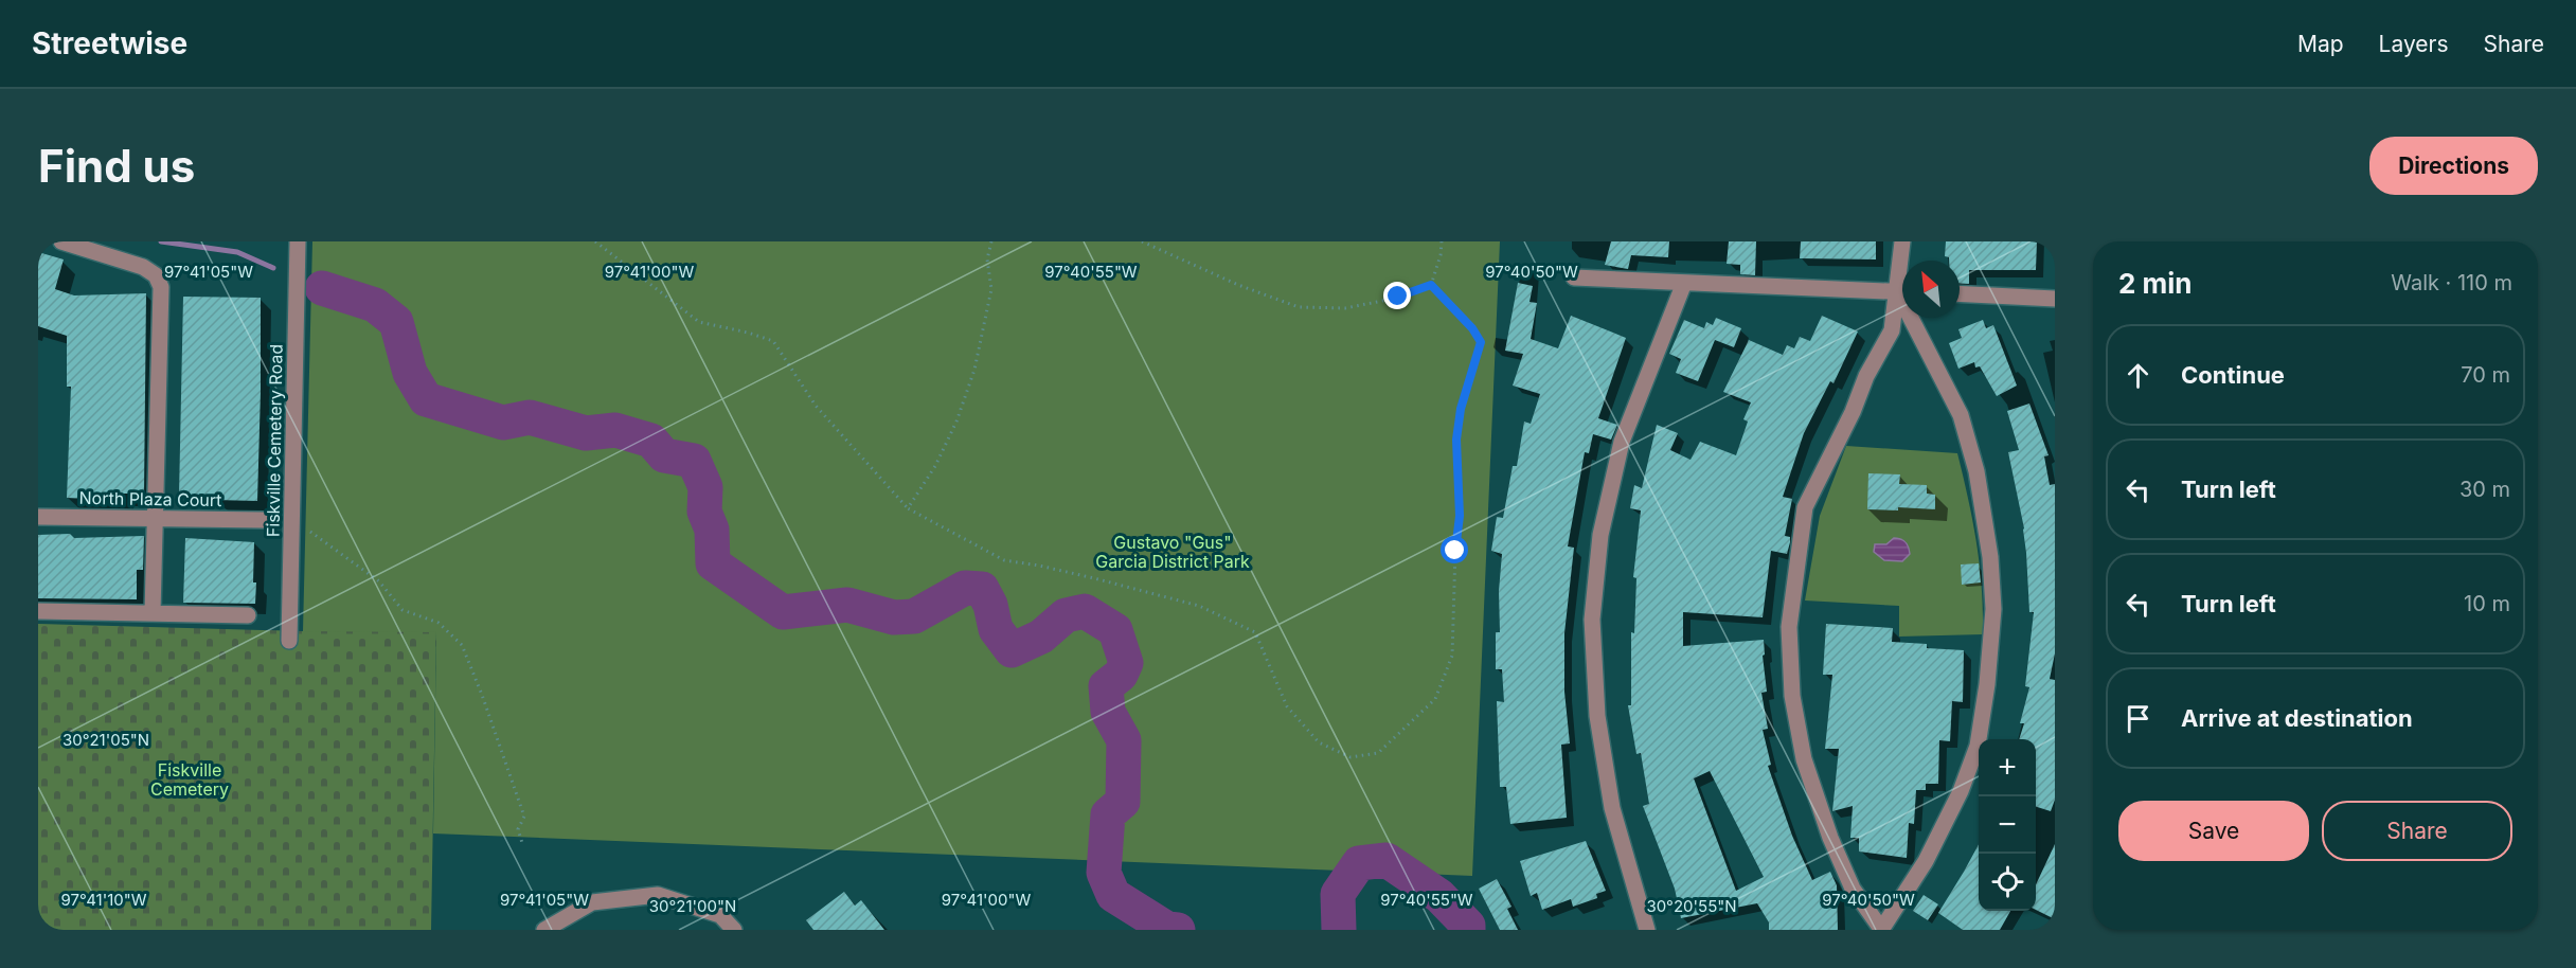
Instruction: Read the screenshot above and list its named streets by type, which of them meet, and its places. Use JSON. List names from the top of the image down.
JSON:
{
  "streets": {
    "street": ["Fiskville Cemetery Road", "North Plaza Court"]
  },
  "parks": ["Gustavo \"Gus\" Garcia District Park", "Fiskville Cemetery"],
  "north": "top left",
  "page": {
    "header": "Streetwise",
    "nav": ["Map", "Layers", "Share"],
    "buttons": [
      "Directions",
      ["Save", "Share"]
    ],
    "title": "Find us",
    "heading": ["2 min", "Walk · 110 m"],
    "list": [
      ["Continue", "70 m"],
      ["Turn left", "30 m"],
      ["Turn left", "10 m"],
      "Arrive at destination"
    ],
    "map_buttons": ["+", "−"]
  },
  "coordinates": [
    "97°41'05\"W",
    "97°41'00\"W",
    "97°40'55\"W",
    "97°40'50\"W",
    "30°21'05\"N",
    "97°41'10\"W",
    "30°21'00\"N",
    "30°20'55\"N"
  ]
}
